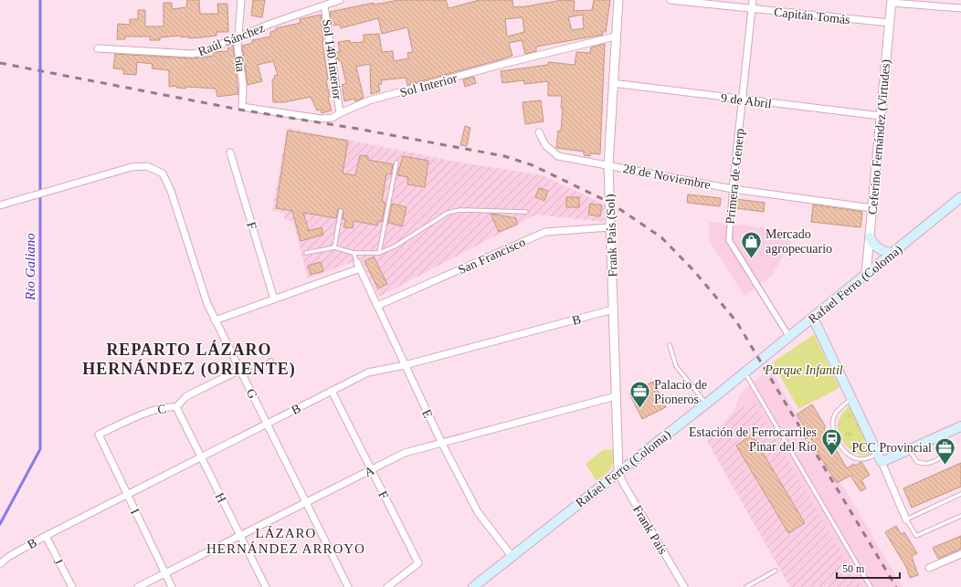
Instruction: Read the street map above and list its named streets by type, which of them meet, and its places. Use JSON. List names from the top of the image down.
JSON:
{
  "streets": {
    "main road": ["Rafael Ferro (Coloma)"],
    "street": [
      "Capitán Tomás",
      "Raúl Sánchez",
      "Sol 140 Interior",
      "6ta",
      "Sol Interior",
      "9 de Abril",
      "Ceferino Fernández (Virtudes)",
      "28 de Noviembre",
      "Primera de Generp",
      "F",
      "Frank País (Sol)",
      "San Francisco",
      "B",
      "G",
      "C",
      "E",
      "A",
      "H",
      "I",
      "Frank País",
      "J"
    ]
  },
  "crossings": [
    ["Capitán Tomás", "Ceferino Fernández (Virtudes)"],
    ["Capitán Tomás", "Primera de Generp"],
    ["Raúl Sánchez", "Sol 140 Interior"],
    ["Raúl Sánchez", "6ta"],
    ["Sol 140 Interior", "Sol Interior"],
    ["6ta", "Sol Interior"],
    ["Sol Interior", "Frank País (Sol)"],
    ["9 de Abril", "Ceferino Fernández (Virtudes)"],
    ["9 de Abril", "Primera de Generp"],
    ["9 de Abril", "Frank País (Sol)"],
    ["Ceferino Fernández (Virtudes)", "28 de Noviembre"],
    ["Ceferino Fernández (Virtudes)", "Rafael Ferro (Coloma)"],
    ["28 de Noviembre", "Primera de Generp"],
    ["28 de Noviembre", "Frank País (Sol)"],
    ["Primera de Generp", "Rafael Ferro (Coloma)"],
    ["F", "B"],
    ["F", "A"],
    ["Frank País (Sol)", "San Francisco"],
    ["Frank País (Sol)", "Rafael Ferro (Coloma)"],
    ["Frank País (Sol)", "B"],
    ["Frank País (Sol)", "A"],
    ["Frank País (Sol)", "Frank País"],
    ["San Francisco", "E"],
    ["Rafael Ferro (Coloma)", "E"],
    ["Rafael Ferro (Coloma)", "Frank País"],
    ["B", "G"],
    ["B", "E"],
    ["B", "H"],
    ["B", "I"],
    ["B", "J"],
    ["G", "C"],
    ["G", "A"],
    ["C", "H"],
    ["C", "I"],
    ["E", "A"],
    ["A", "H"],
    ["A", "I"]
  ],
  "districts": ["REPARTO LÁZARO HERNÁNDEZ (ORIENTE)", "LÁZARO HERNÁNDEZ ARROYO"],
  "water": ["Río Galiano"],
  "parks": ["Parque Infantil"],
  "places": {
    "shop": ["Mercado agropecuario"],
    "office": ["Palacio de Pioneros", "PCC Provincial"],
    "station": ["Estación de Ferrocarriles Pinar del Río"]
  },
  "scale_bar": "50 m"
}
